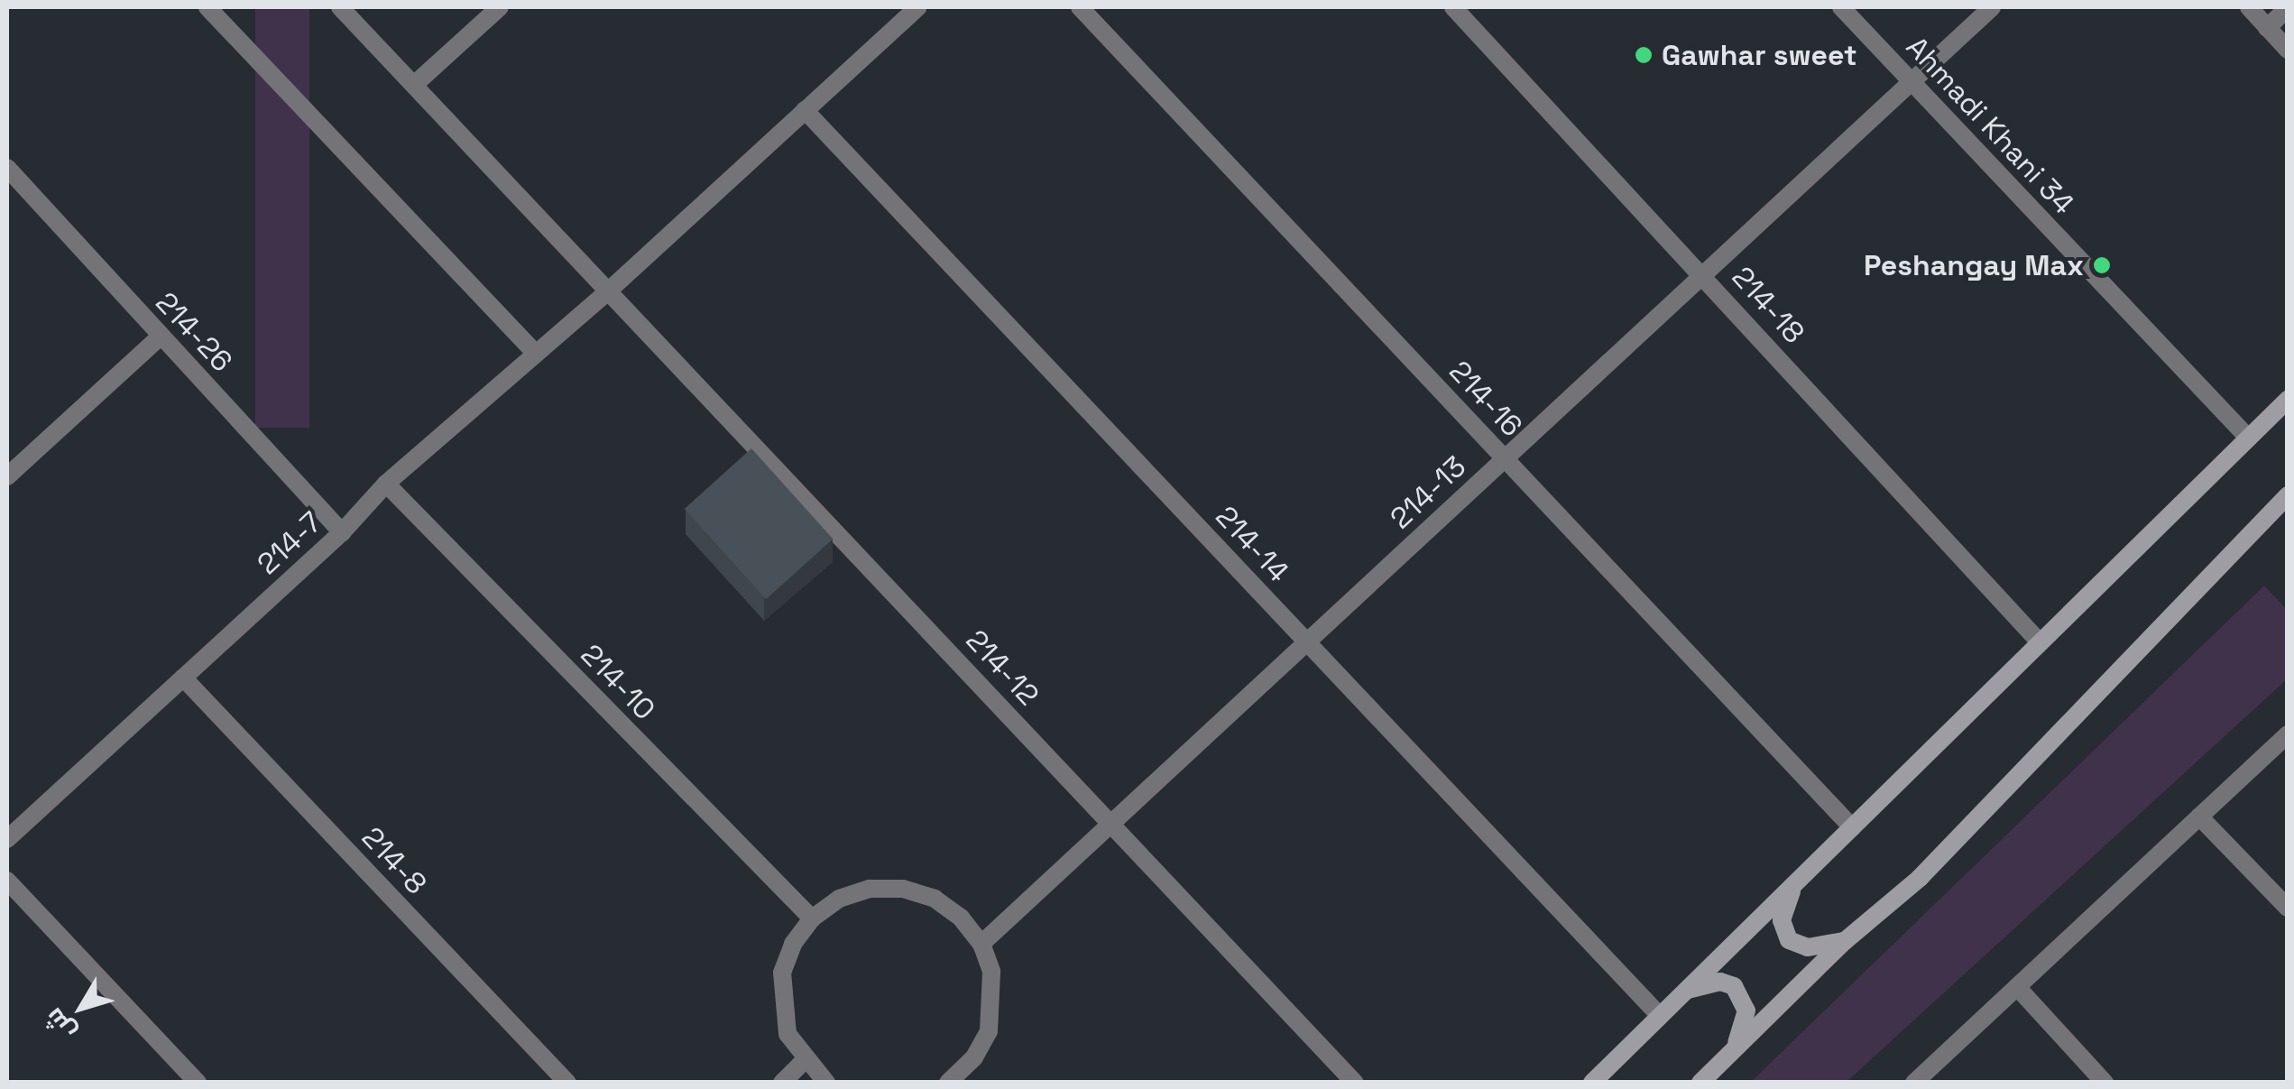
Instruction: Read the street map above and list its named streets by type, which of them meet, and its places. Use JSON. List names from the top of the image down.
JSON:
{
  "streets": {
    "street": [
      "Ahmadi Khani 34",
      "214-18",
      "214-26",
      "214-16",
      "214-13",
      "214-7",
      "214-14",
      "214-12",
      "214-10",
      "214-8"
    ]
  },
  "crossings": [
    ["Ahmadi Khani 34", "214-13"],
    ["214-18", "214-13"],
    ["214-26", "214-7"],
    ["214-16", "214-13"],
    ["214-13", "214-14"],
    ["214-13", "214-12"],
    ["214-7", "214-14"],
    ["214-7", "214-12"],
    ["214-7", "214-10"],
    ["214-7", "214-8"]
  ],
  "places": ["Gawhar sweet", "Peshangay Max"],
  "north": "bottom left"
}
